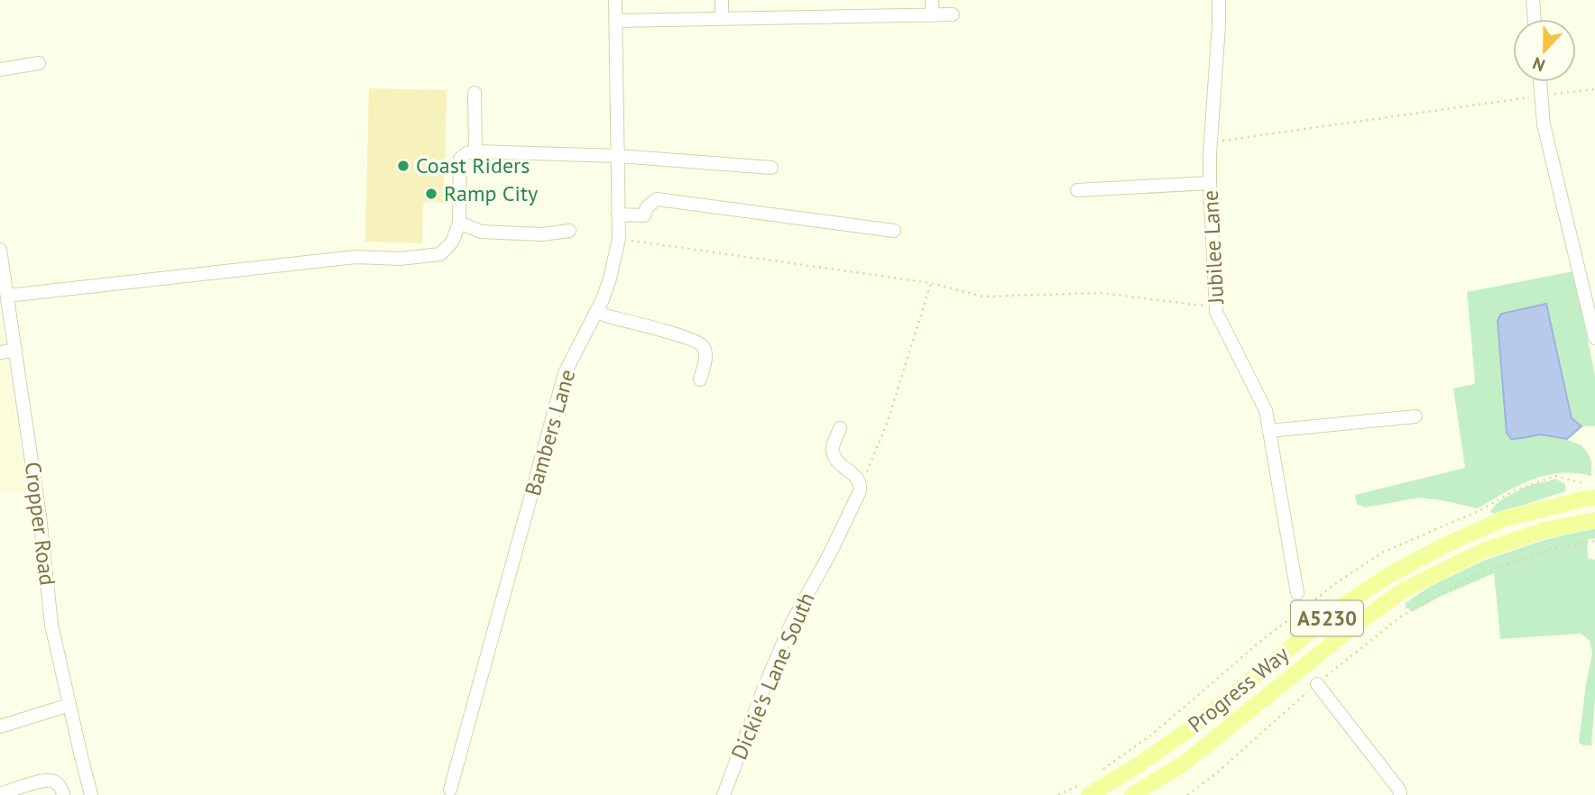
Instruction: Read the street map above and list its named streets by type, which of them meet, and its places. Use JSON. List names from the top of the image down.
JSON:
{
  "streets": {
    "main road": ["A5230", "Progress Way"],
    "street": [
      "Jubilee Lane",
      "Bambers Lane",
      "Cropper Road",
      "Dickie's Lane South"
    ]
  },
  "places": ["Coast Riders", "Ramp City"],
  "north": "bottom"
}
